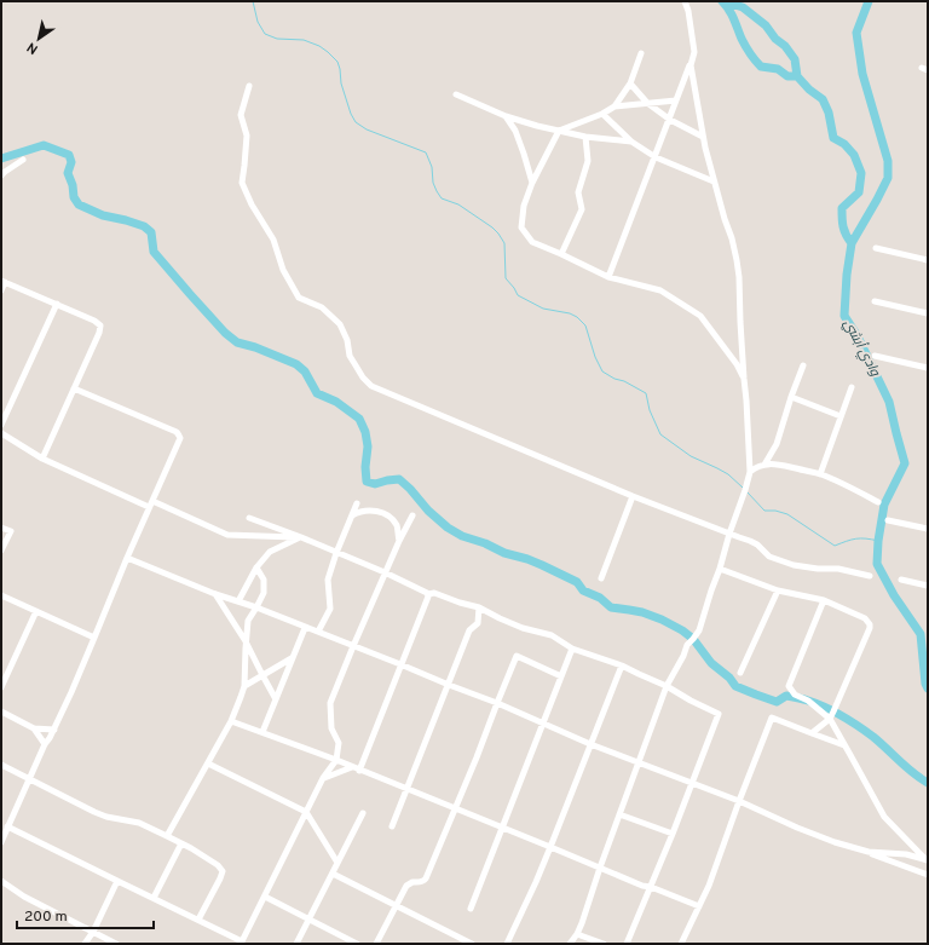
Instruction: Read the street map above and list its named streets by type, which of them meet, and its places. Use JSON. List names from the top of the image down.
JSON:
{
  "water": ["وادي أبشي"],
  "scale_bar": "200 m",
  "north": "bottom left"
}
